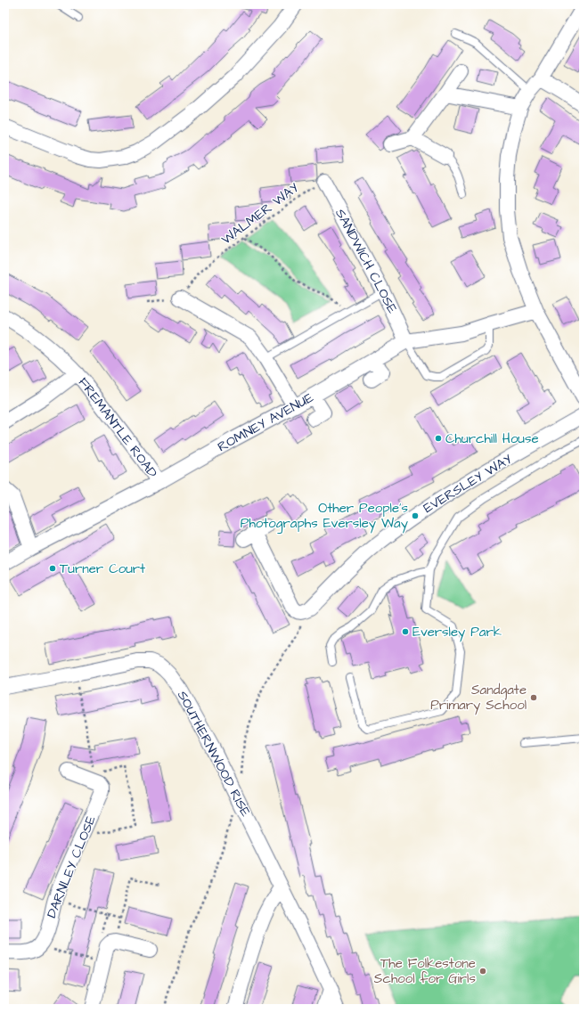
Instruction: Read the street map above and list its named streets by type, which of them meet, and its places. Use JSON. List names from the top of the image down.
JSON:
{
  "streets": {
    "street": [
      "SANDWICH CLOSE",
      "ROMNEY AVENUE",
      "FREMANTLE ROAD",
      "EVERSLEY WAY",
      "SOUTHERNWOOD RISE",
      "DARNLEY CLOSE"
    ],
    "path": ["WALMER WAY"]
  },
  "crossings": [
    ["WALMER WAY", "SANDWICH CLOSE"],
    ["SANDWICH CLOSE", "ROMNEY AVENUE"],
    ["ROMNEY AVENUE", "FREMANTLE ROAD"]
  ],
  "places": [
    "Churchill House",
    "Other People's Photographs Eversley Way",
    "Turner Court",
    "Eversley Park",
    "Sandgate Primary School",
    "The Folkestone School for Girls"
  ]
}
